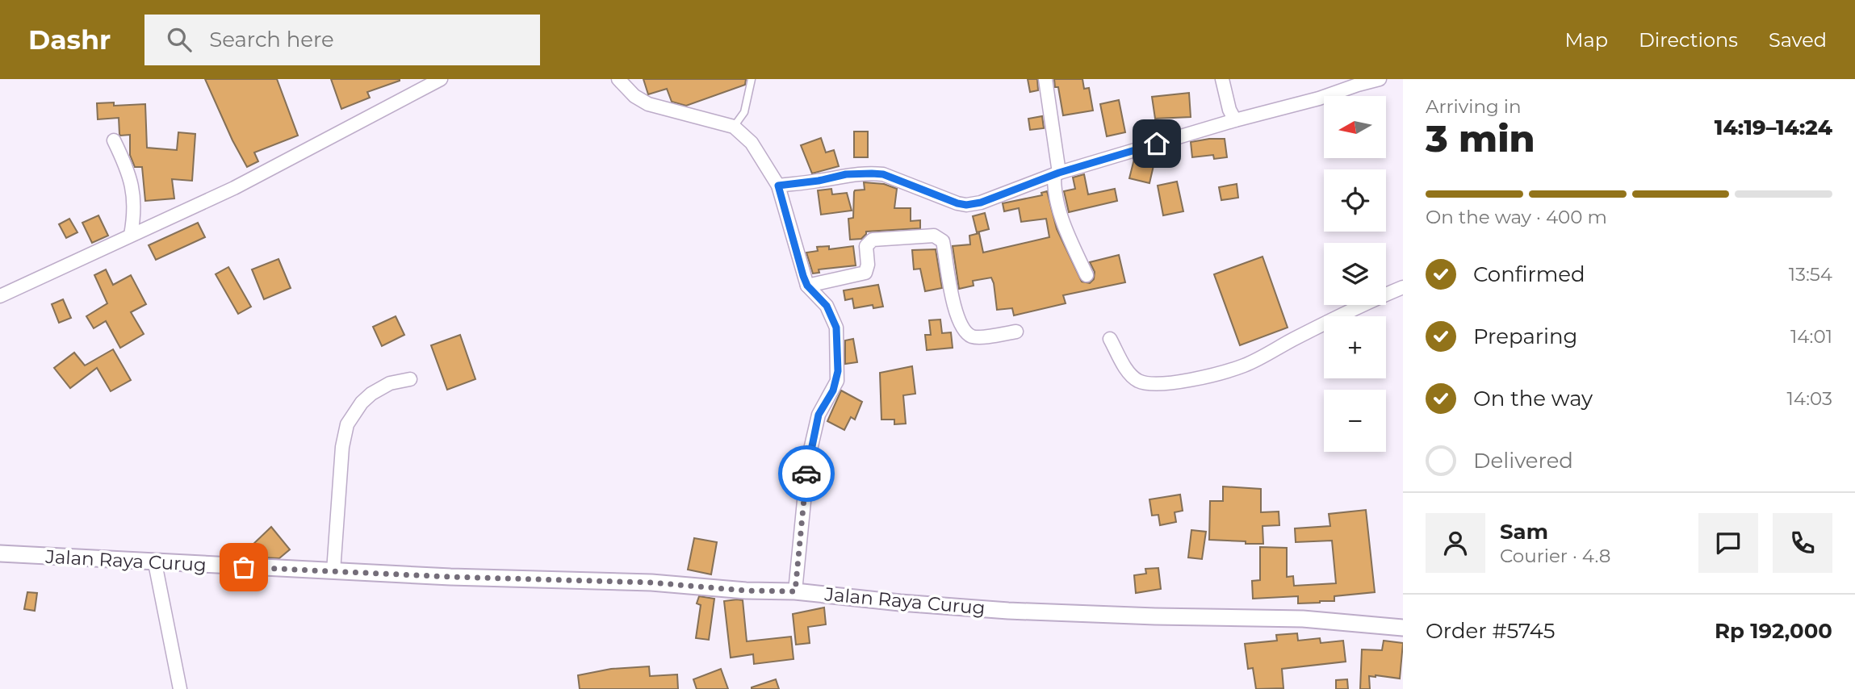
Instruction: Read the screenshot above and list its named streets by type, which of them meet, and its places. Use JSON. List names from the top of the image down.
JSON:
{
  "streets": {
    "street": ["Jalan Raya Curug"]
  },
  "north": "left",
  "page": {
    "header": "Dashr",
    "search": "Search here",
    "nav": ["Map", "Directions", "Saved"],
    "heading": ["3 min", "Arriving in", "14:19–14:24"],
    "panel": [
      "Sam",
      "Courier · 4.8",
      "Order #5745",
      "Rp 192,000"
    ],
    "map_buttons": ["+", "−"],
    "bar": "On the way · 400 m",
    "list": [
      ["Confirmed", "13:54"],
      ["Preparing", "14:01"],
      ["On the way", "14:03"],
      "Delivered"
    ]
  }
}
